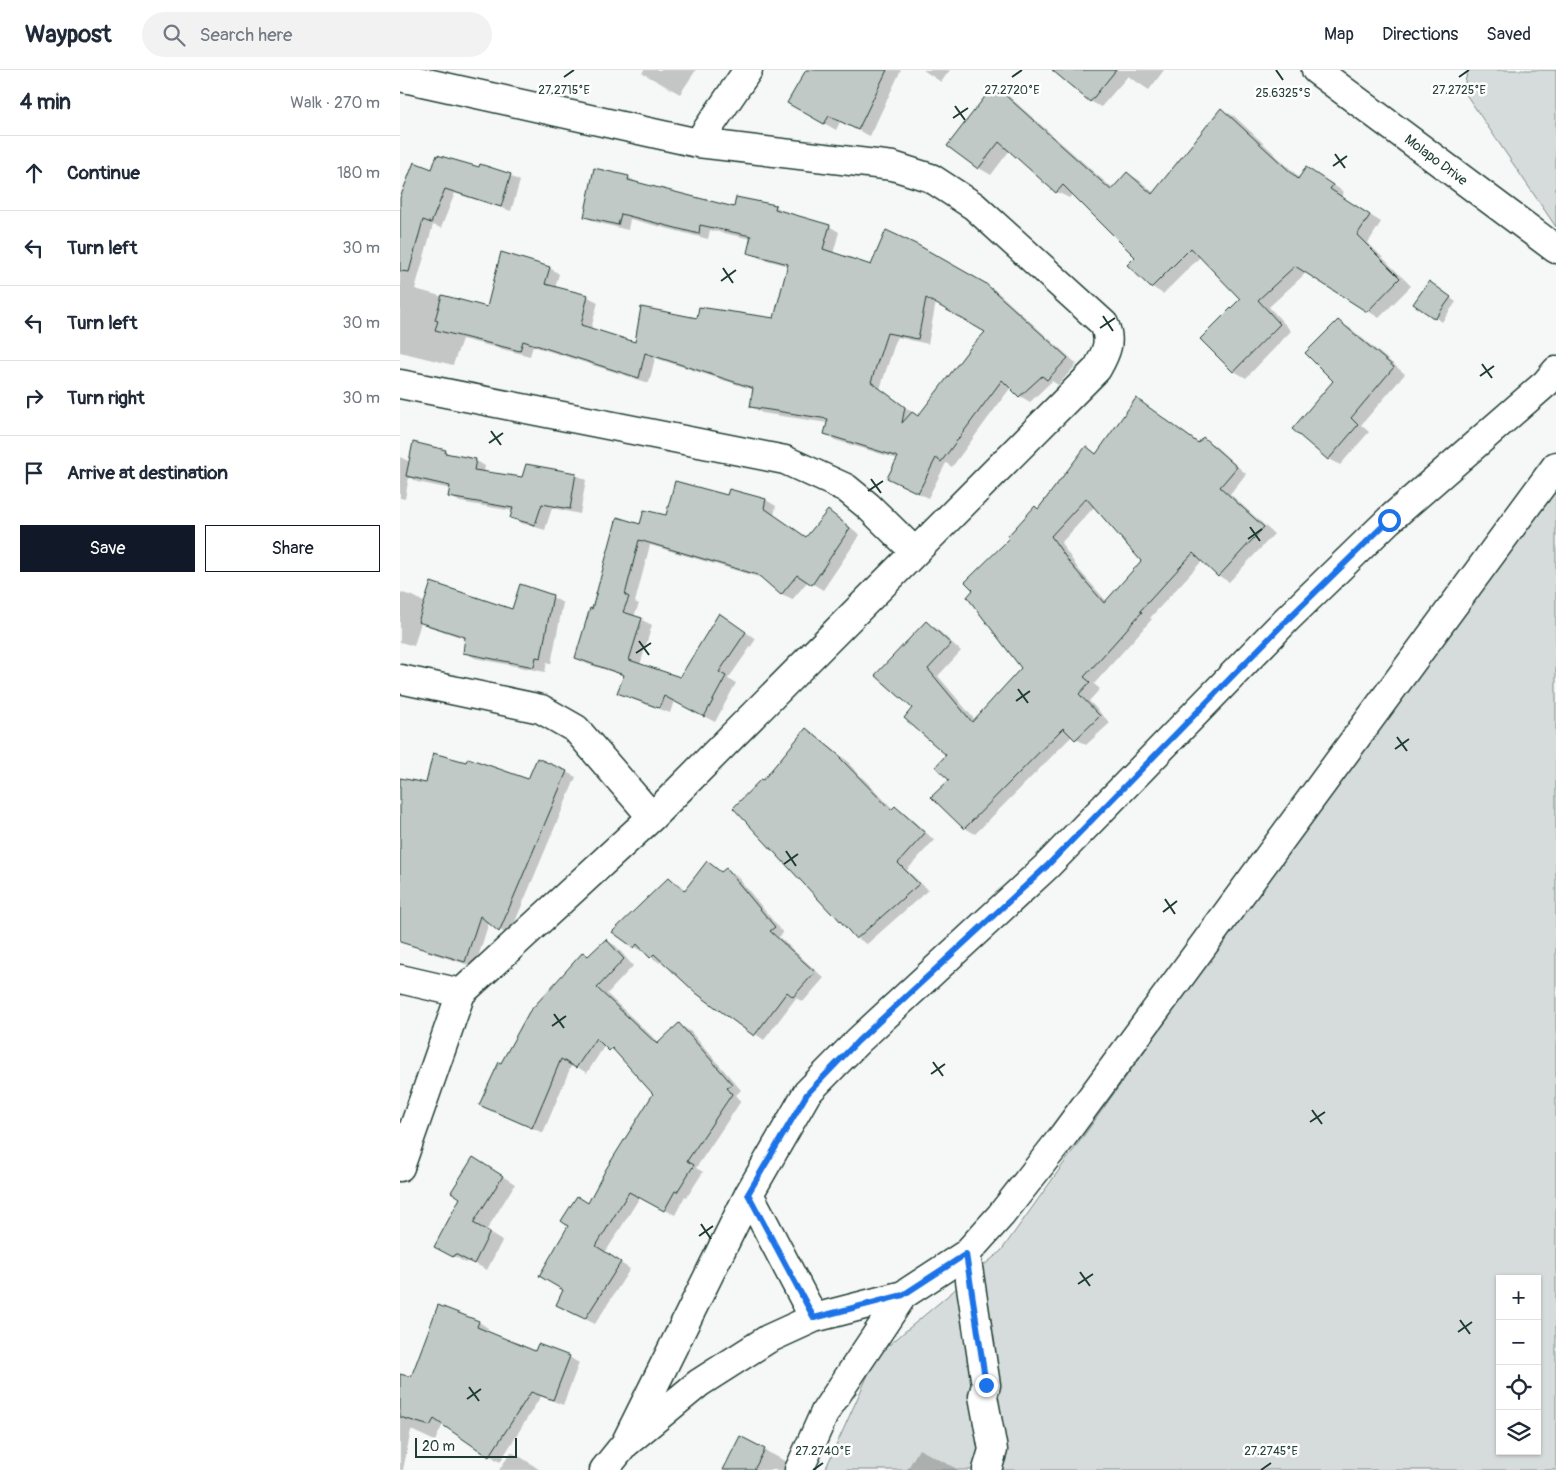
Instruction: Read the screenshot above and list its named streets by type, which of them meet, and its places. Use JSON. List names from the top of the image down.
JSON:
{
  "streets": {
    "street": ["Molapo Drive"]
  },
  "scale_bar": "20 m",
  "page": {
    "header": "Waypost",
    "search": "Search here",
    "nav": ["Map", "Directions", "Saved"],
    "heading": ["4 min", "Walk · 270 m"],
    "list": [
      ["Continue", "180 m"],
      ["Turn left", "30 m"],
      ["Turn left", "30 m"],
      ["Turn right", "30 m"],
      "Arrive at destination"
    ],
    "buttons": ["Save", "Share"],
    "map_buttons": ["+", "−"],
    "scale": "20 m"
  },
  "coordinates": [
    "27.2725°E",
    "27.2715°E",
    "27.2720°E",
    "25.6325°S",
    "27.2740°E",
    "27.2745°E"
  ]
}
